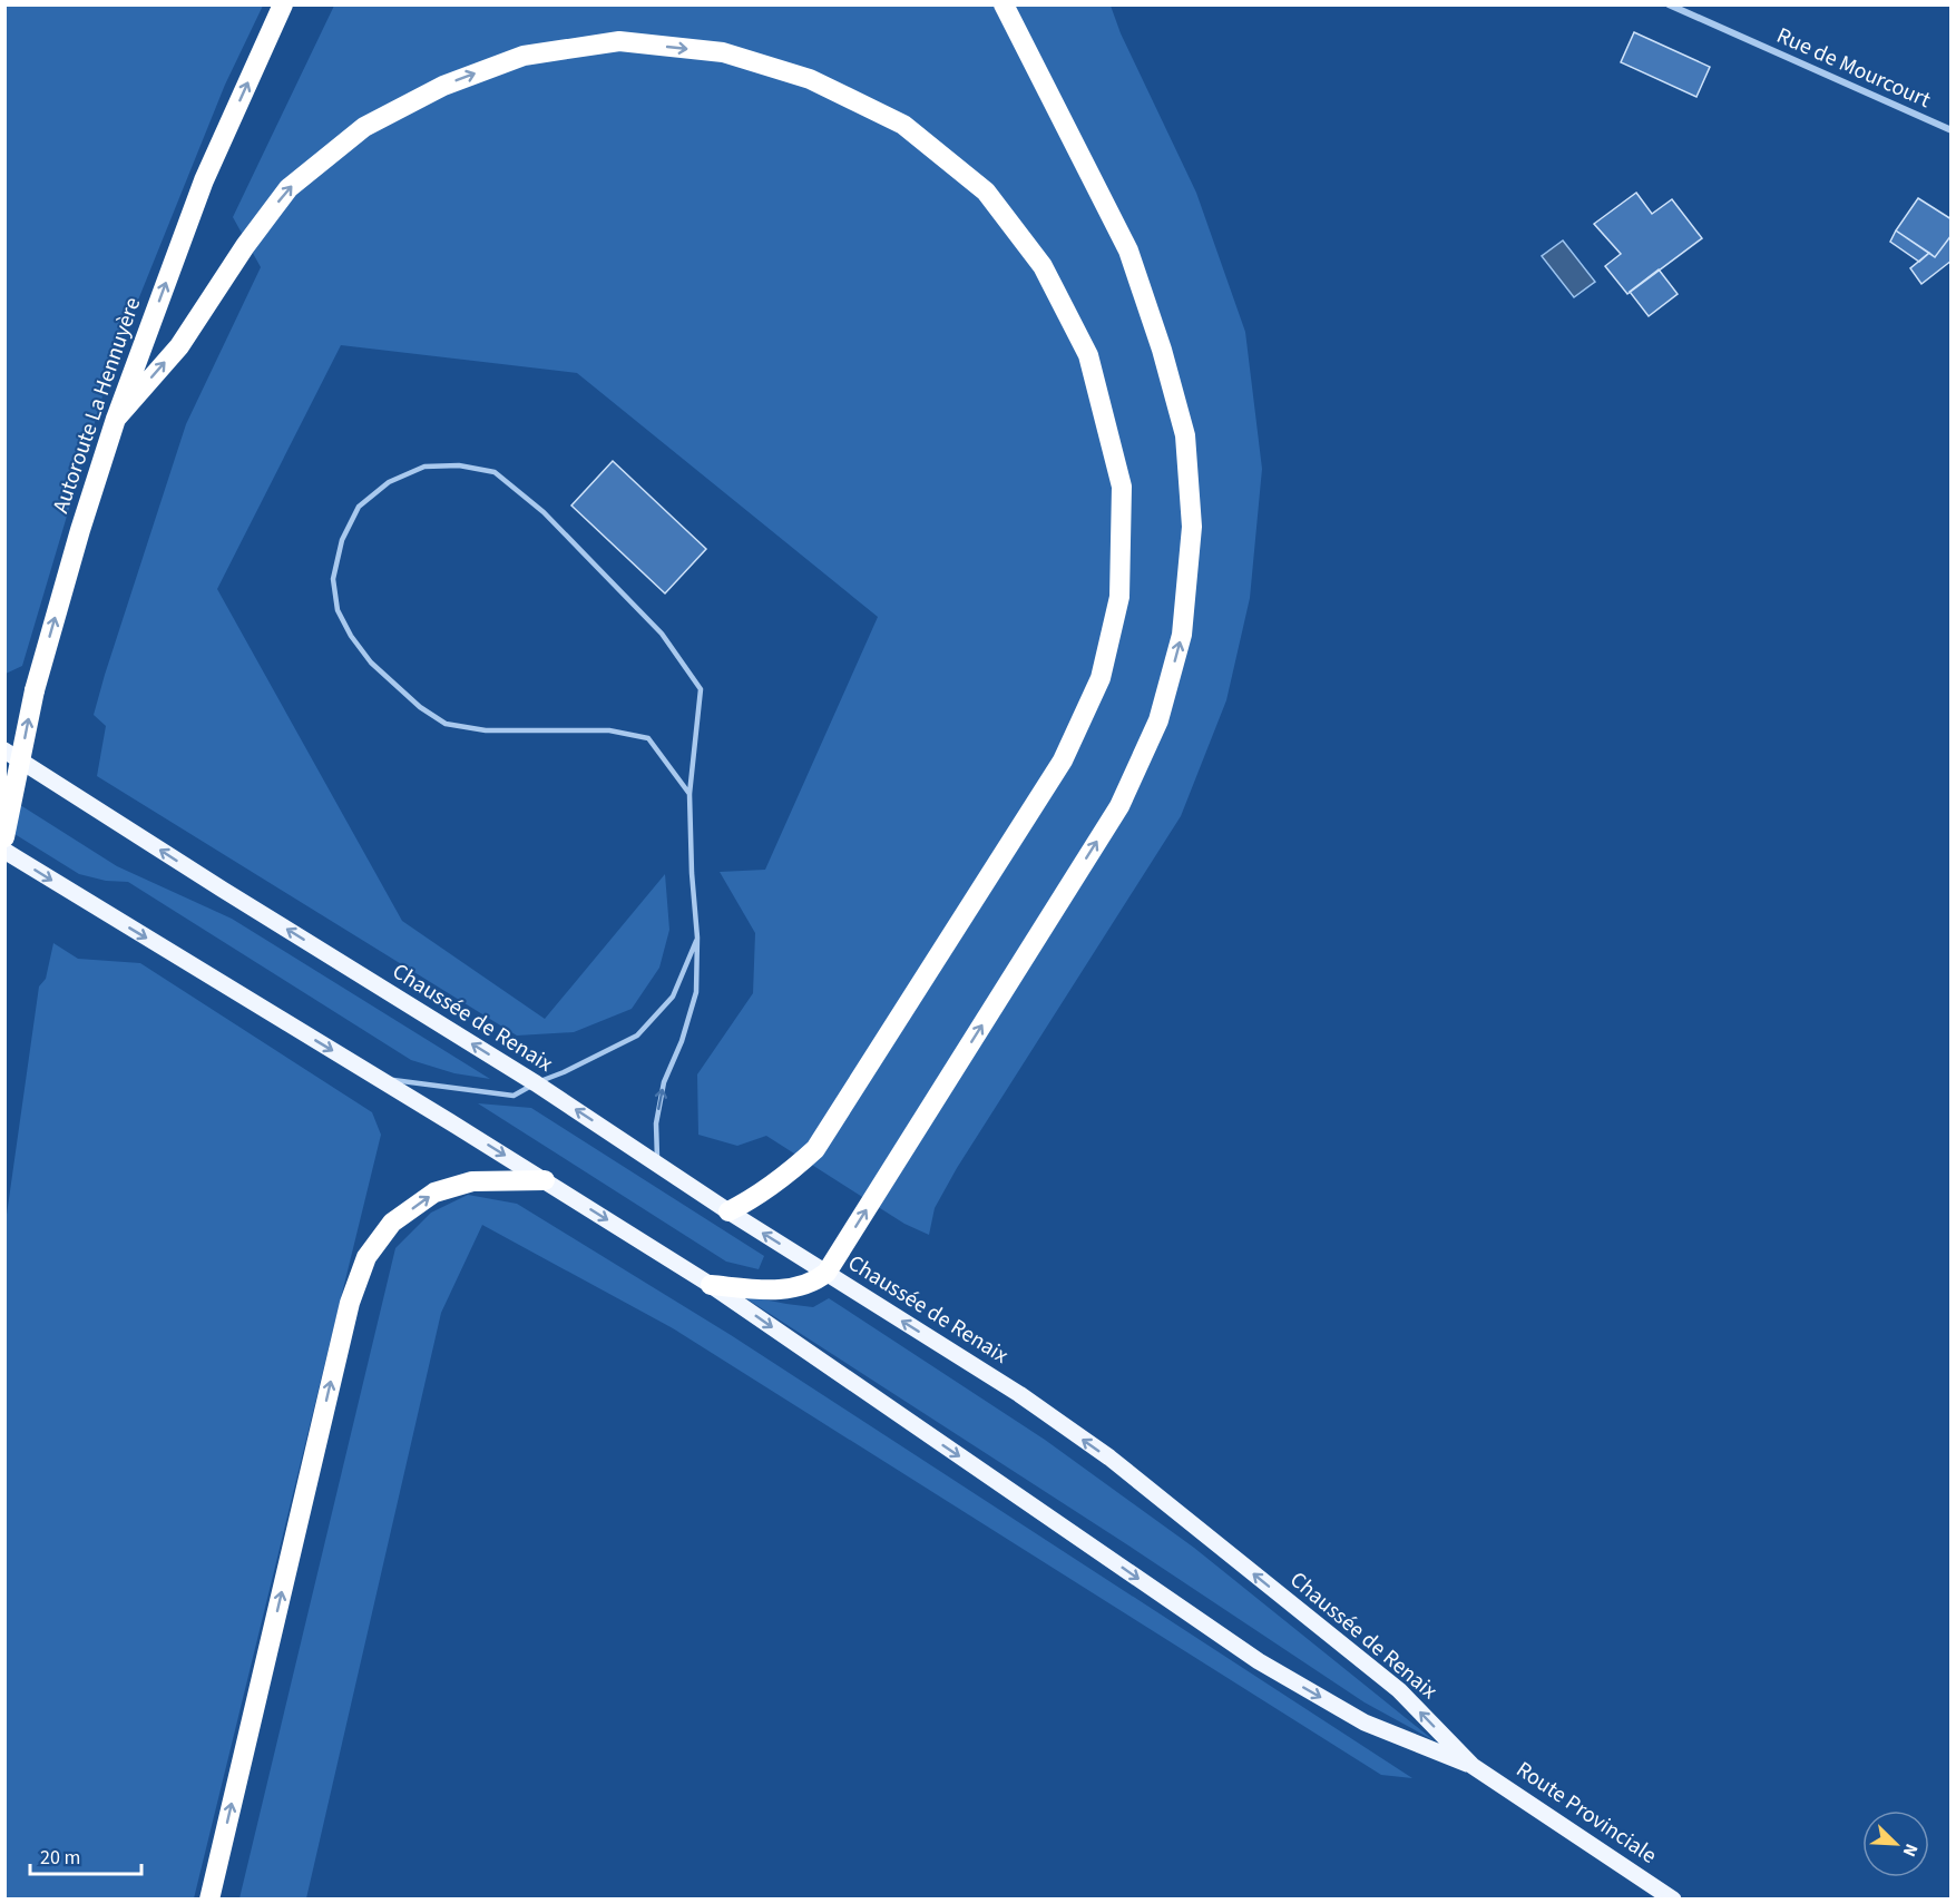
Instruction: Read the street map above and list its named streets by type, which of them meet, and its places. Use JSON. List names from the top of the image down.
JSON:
{
  "streets": {
    "highway": ["Autoroute La Hennuyère"],
    "main road": ["Chaussée de Renaix", "Route Provinciale"],
    "street": ["Rue de Mourcourt"]
  },
  "crossings": [
    ["Chaussée de Renaix", "Route Provinciale"]
  ],
  "one_way": ["Autoroute La Hennuyère"],
  "scale_bar": "20 m",
  "north": "bottom right"
}
